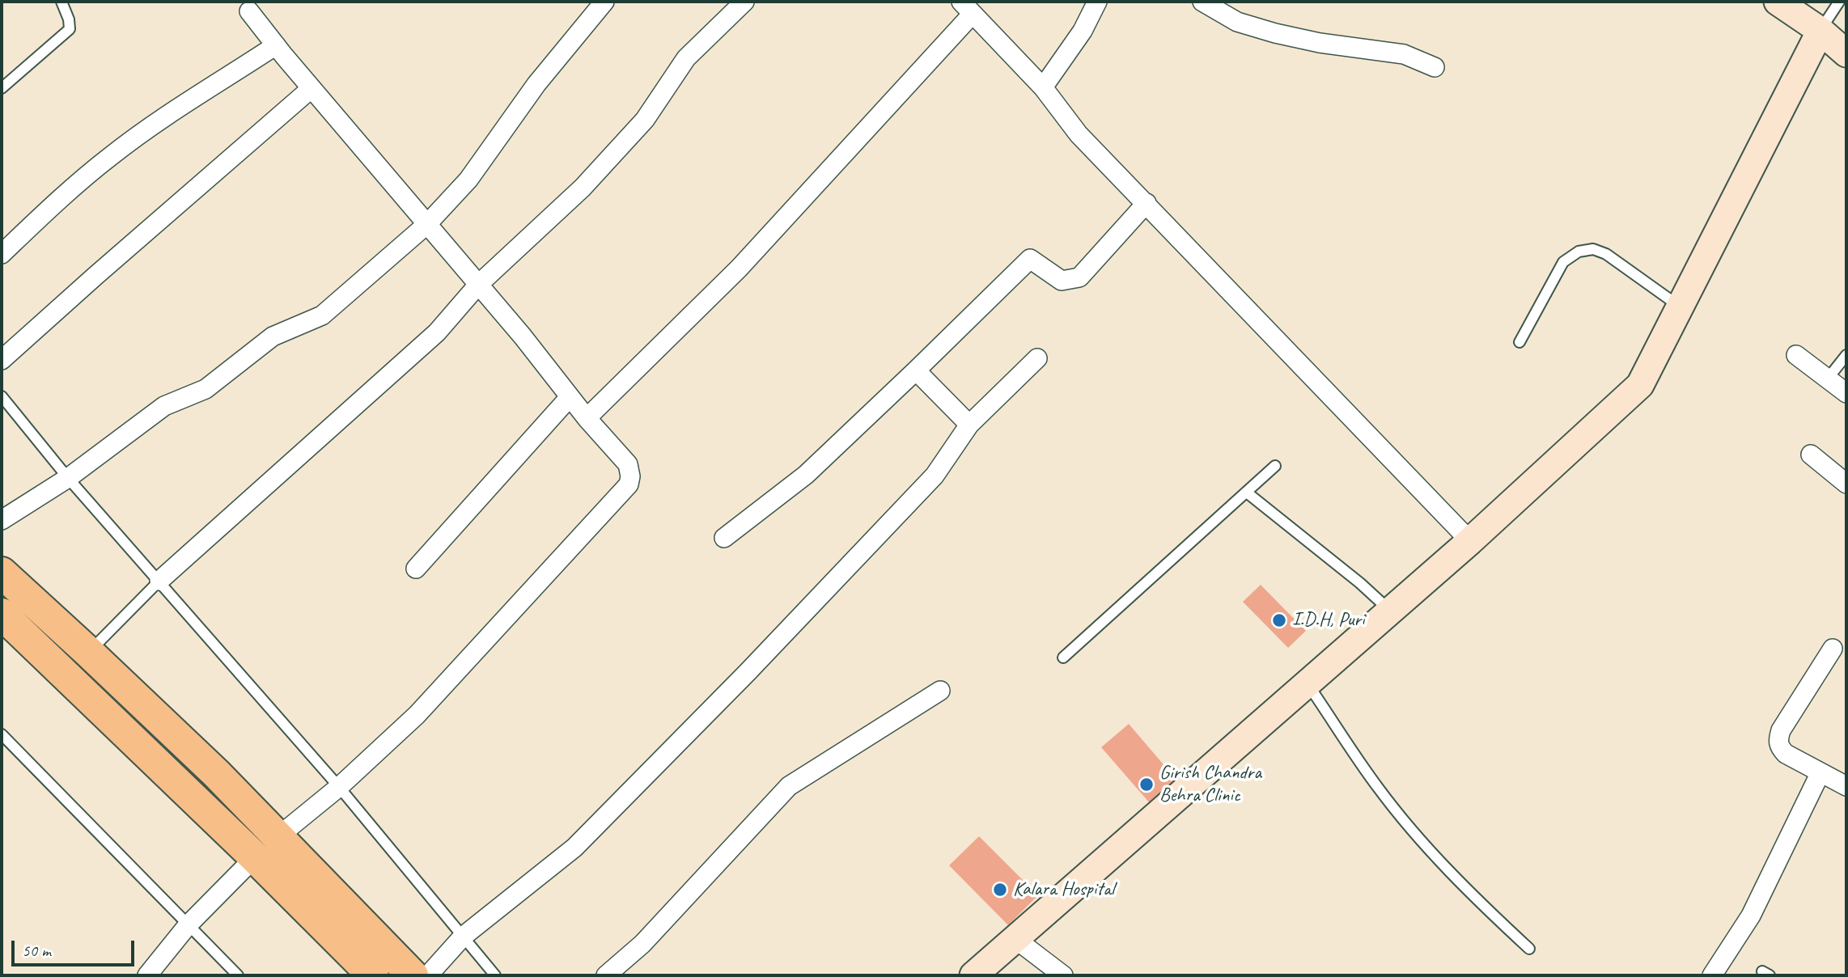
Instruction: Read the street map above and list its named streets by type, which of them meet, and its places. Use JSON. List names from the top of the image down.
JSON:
{
  "places": ["I.D.H, Puri", "Girish Chandra Behra Clinic", "Kalara Hospital"],
  "scale_bar": "50 m"
}
